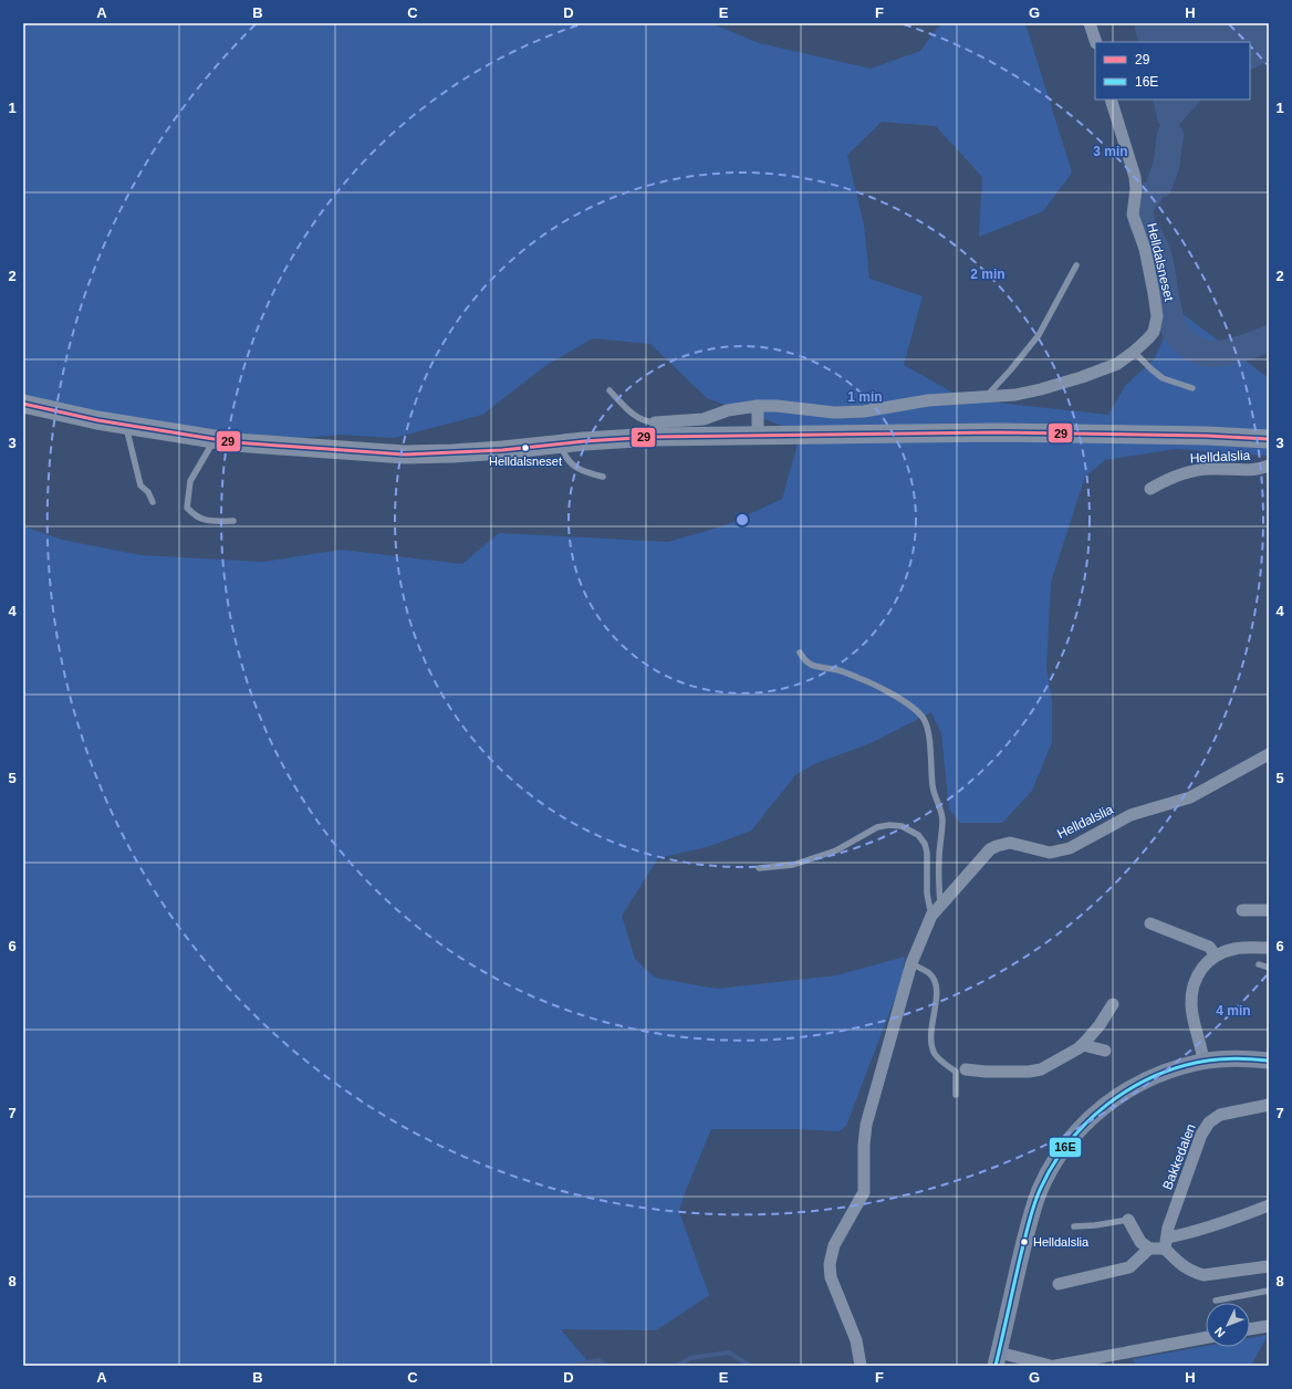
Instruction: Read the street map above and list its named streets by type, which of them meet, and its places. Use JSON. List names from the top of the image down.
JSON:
{
  "streets": {
    "street": ["Helldalsneset", "Helldalslia", "Bakkedalen"]
  },
  "places": ["Helldalsneset", "Helldalslia"],
  "lines": ["transit line 29", "transit line 16E"],
  "legend": ["29", "16E"],
  "north": "bottom left",
  "grid": {
    "columns": [
      "A",
      "B",
      "C",
      "D",
      "E",
      "F",
      "G",
      "H"
    ],
    "rows": [
      "1",
      "2",
      "3",
      "4",
      "5",
      "6",
      "7",
      "8"
    ]
  },
  "rings": [
    "3 min",
    "2 min",
    "1 min",
    "4 min"
  ]
}
